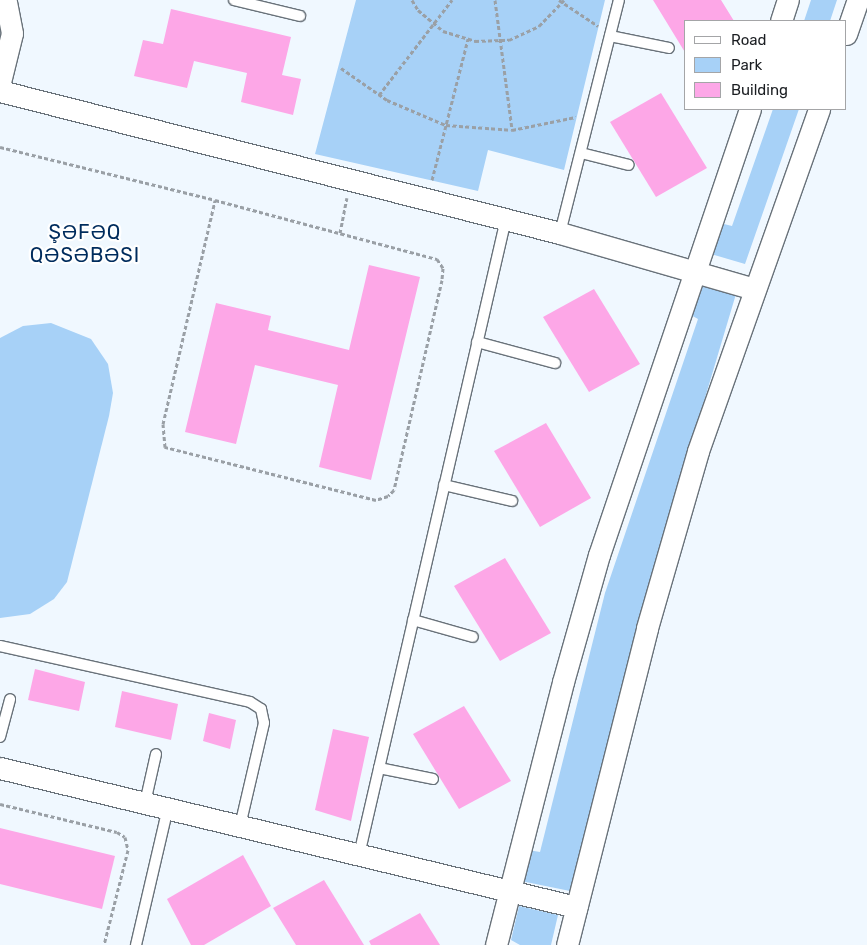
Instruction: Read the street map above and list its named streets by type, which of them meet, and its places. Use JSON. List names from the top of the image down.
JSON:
{
  "districts": ["ŞƏFƏQ QƏSƏBƏSI"],
  "legend": ["Road", "Park", "Building"]
}
